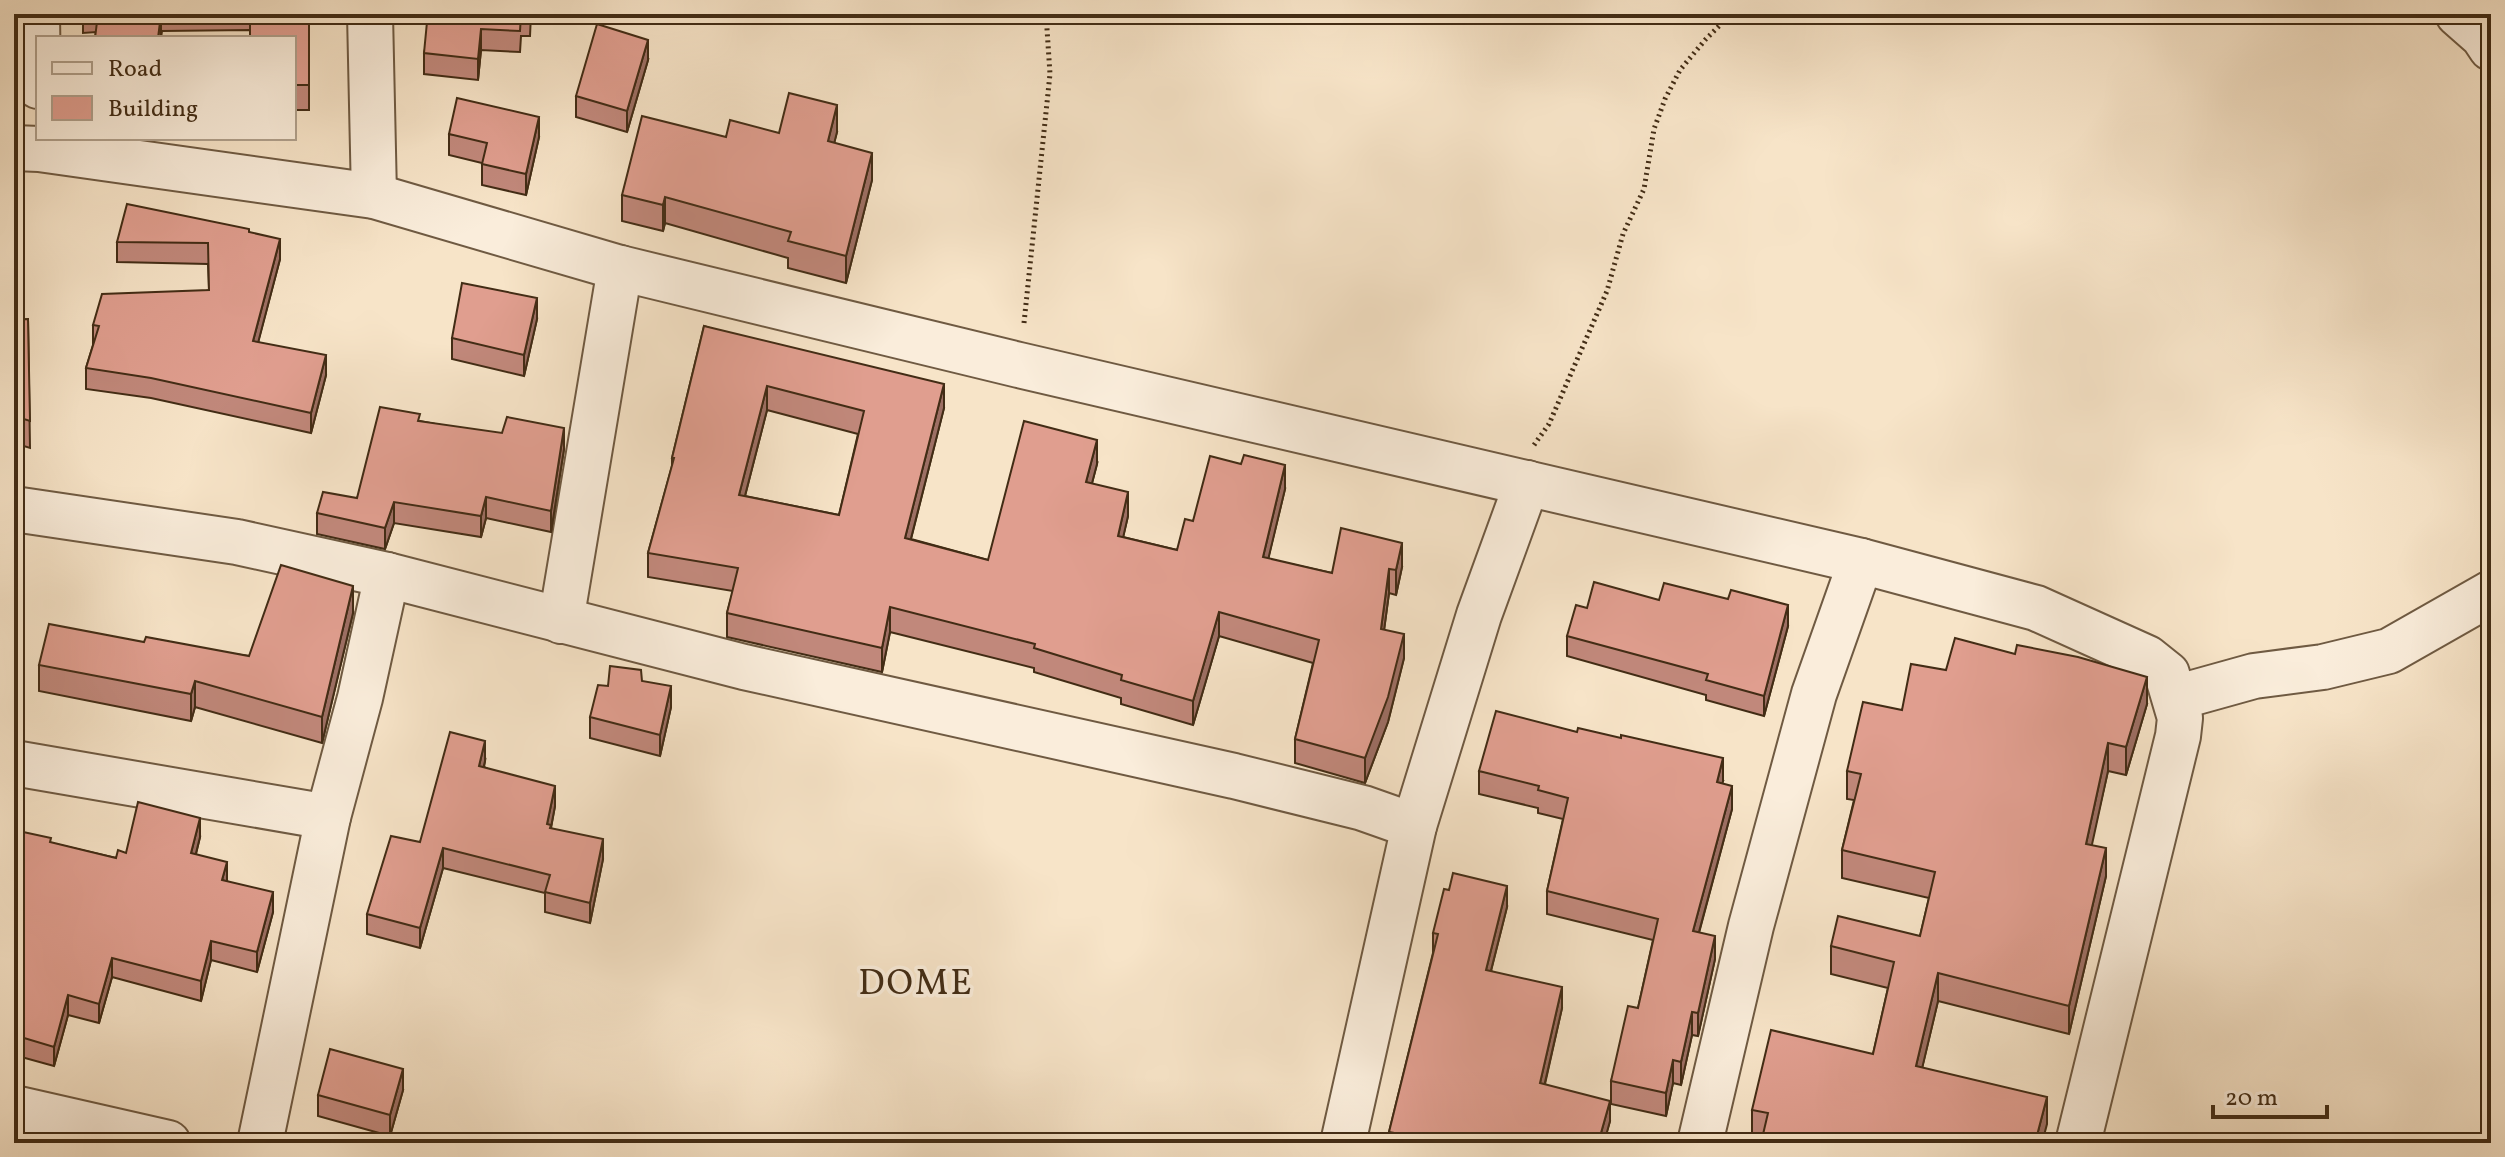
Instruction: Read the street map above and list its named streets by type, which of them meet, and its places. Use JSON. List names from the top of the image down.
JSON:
{
  "districts": ["DOME"],
  "legend": ["Road", "Building"],
  "scale_bar": "20 m"
}
